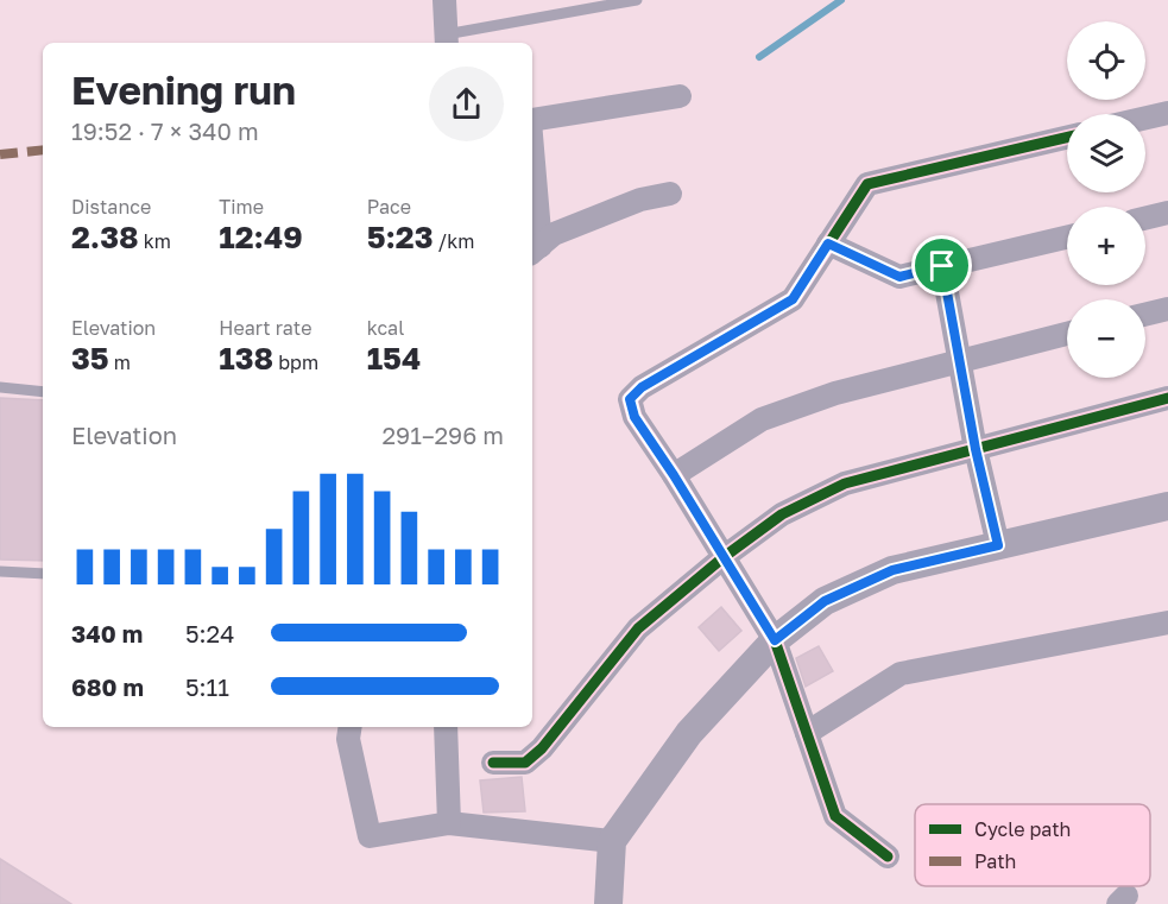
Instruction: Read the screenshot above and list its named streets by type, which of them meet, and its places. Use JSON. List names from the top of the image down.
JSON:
{
  "legend": ["Cycle path", "Path"],
  "page": {
    "map_buttons": ["+", "−"],
    "heading": ["Evening run", "19:52 · 7 × 340 m"],
    "stats": [
      ["Distance", "2.38 km"],
      ["Time", "12:49"],
      ["Pace", "5:23 /km"],
      ["Elevation", "35 m"],
      ["Heart rate", "138 bpm"],
      ["kcal", "154"]
    ],
    "chart": ["Elevation", "291–296 m"],
    "list": [
      {
        "name": "340 m",
        "note": "5:24"
      },
      {
        "name": "680 m",
        "note": "5:11"
      }
    ]
  }
}
